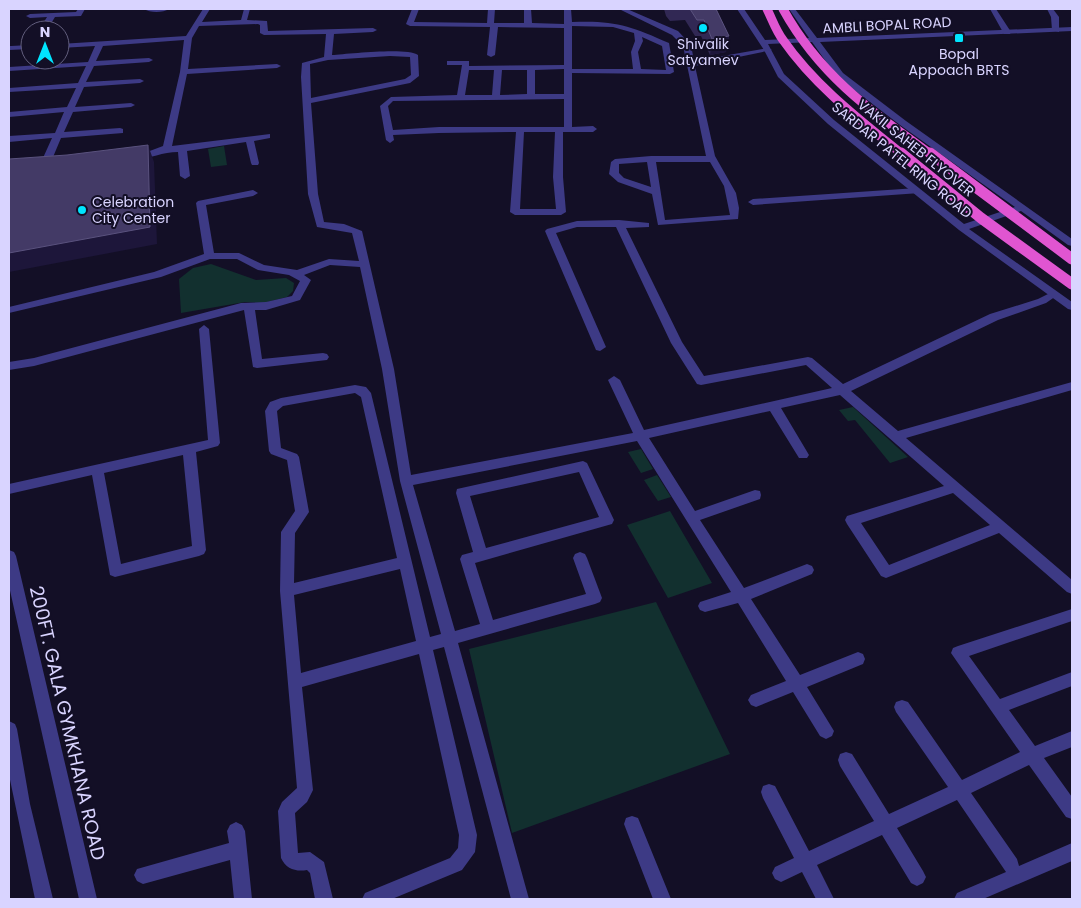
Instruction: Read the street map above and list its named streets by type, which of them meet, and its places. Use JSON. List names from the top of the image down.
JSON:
{
  "streets": {
    "highway": ["VAKIL SAHEB FLYOVER"],
    "street": ["AMBLI BOPAL ROAD", "SARDAR PATEL RING ROAD", "200FT. GALA GYMKHANA ROAD"]
  },
  "crossings": [
    ["AMBLI BOPAL ROAD", "SARDAR PATEL RING ROAD"]
  ],
  "places": {
    "other": ["Shivalik Satyamev", "Celebration City Center"],
    "transit": ["Bopal Appoach BRTS"]
  },
  "north": "top"
}
